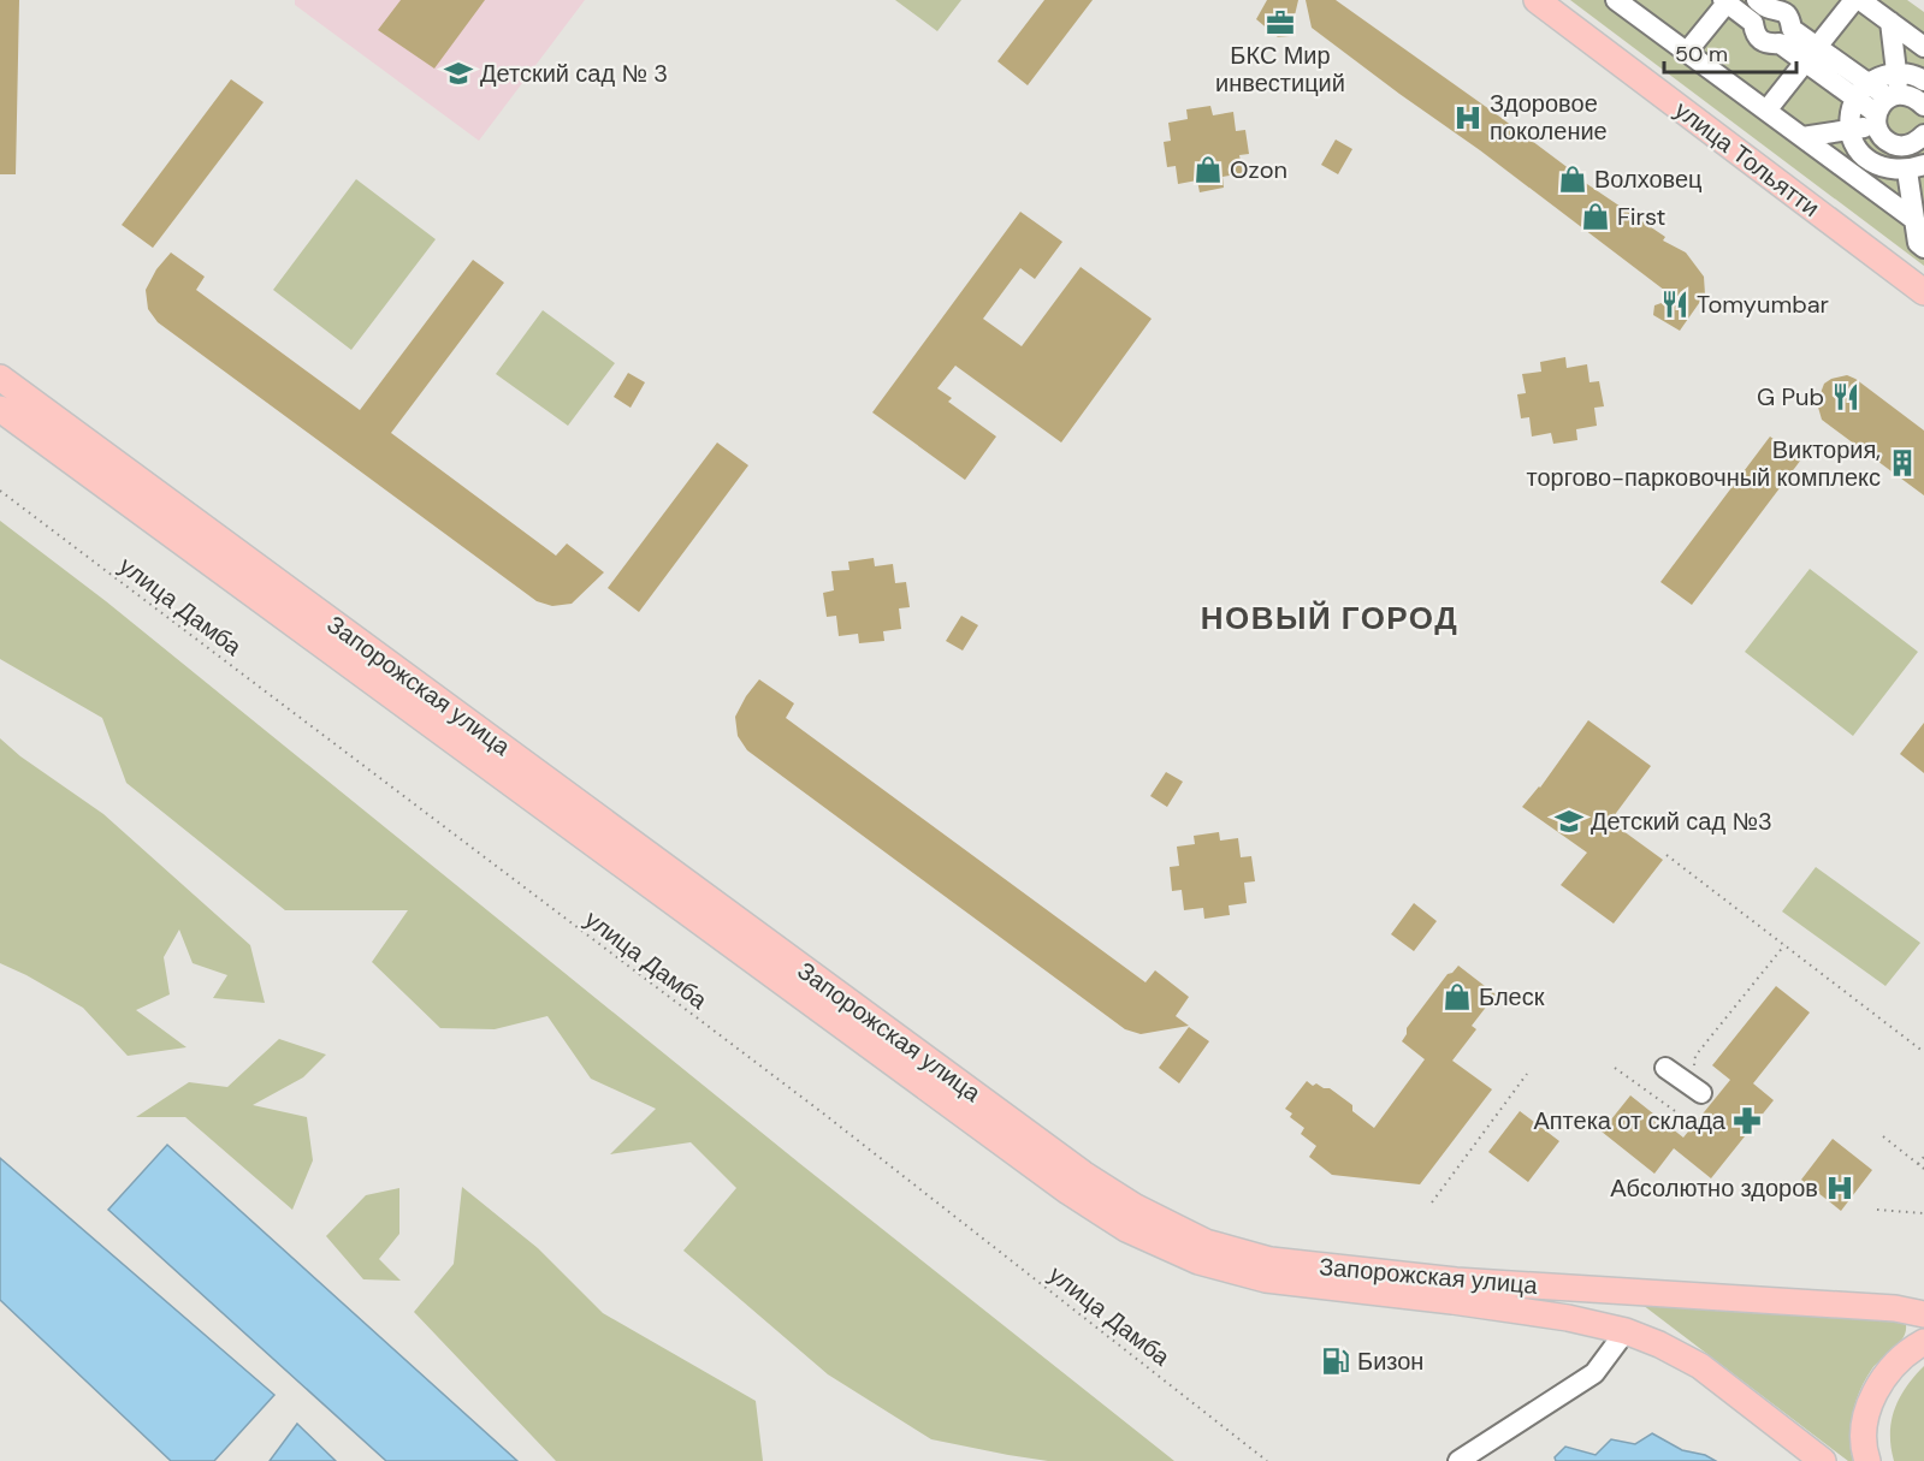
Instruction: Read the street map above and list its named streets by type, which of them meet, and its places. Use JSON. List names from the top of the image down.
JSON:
{
  "streets": {
    "main road": ["улица Тольятти", "Запорожская улица"],
    "path": ["улица Дамба"]
  },
  "districts": ["НОВЫЙ ГОРОД"],
  "places": {
    "office": ["БКС Мир инвестиций"],
    "school or university": ["Детский сад № 3", "Детский сад №3"],
    "hospital": ["Здоровое поколение", "Абсолютно здоров"],
    "shop": [
      "Ozon",
      "Волховец",
      "First",
      "Блеск"
    ],
    "restaurant": ["Tomyumbar", "G Pub"],
    "building": ["Виктория, торгово-парковочный комплекс"],
    "pharmacy": ["Аптека от склада"],
    "fuel station": ["Бизон"]
  },
  "scale_bar": "50 m"
}
